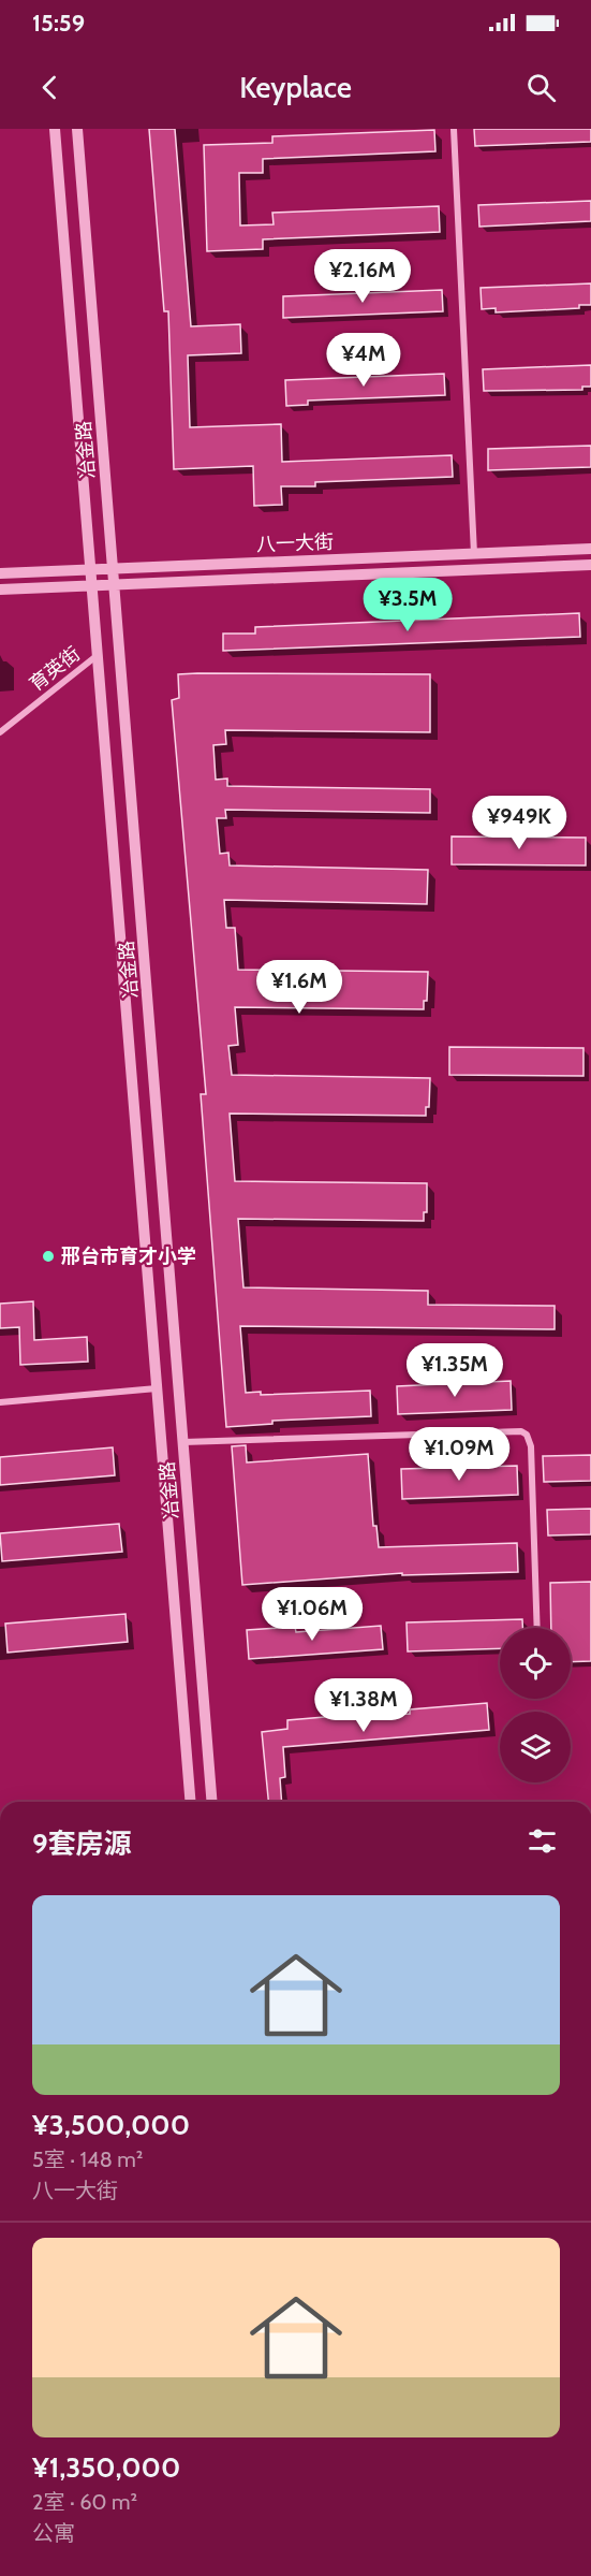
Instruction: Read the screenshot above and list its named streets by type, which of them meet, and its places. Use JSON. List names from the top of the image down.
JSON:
{
  "streets": {
    "street": ["冶金路", "八一大街", "育英街"]
  },
  "crossings": [
    ["冶金路", "八一大街"],
    ["冶金路", "育英街"]
  ],
  "places": ["邢台市育才小学"],
  "page": {
    "status": "15:59",
    "header": "Keyplace",
    "price": [
      "¥2.16M",
      "¥4M",
      "¥3.5M",
      "¥949K",
      "¥1.6M",
      "¥1.35M",
      "¥1.09M",
      "¥1.06M",
      "¥1.38M"
    ],
    "heading": "9套房源",
    "list": [
      {
        "name": "¥3,500,000",
        "note": "5室 · 148 m² · 八一大街"
      },
      {
        "name": "¥1,350,000",
        "note": "2室 · 60 m² · 公寓"
      }
    ]
  }
}
